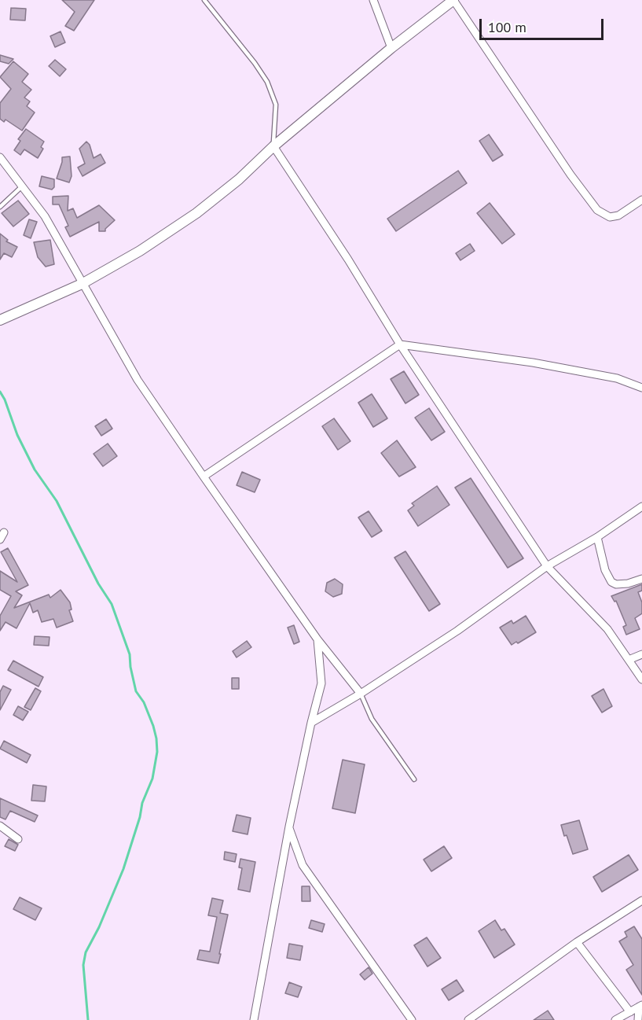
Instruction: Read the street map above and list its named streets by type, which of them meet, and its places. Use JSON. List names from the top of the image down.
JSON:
{
  "scale_bar": "100 m"
}
